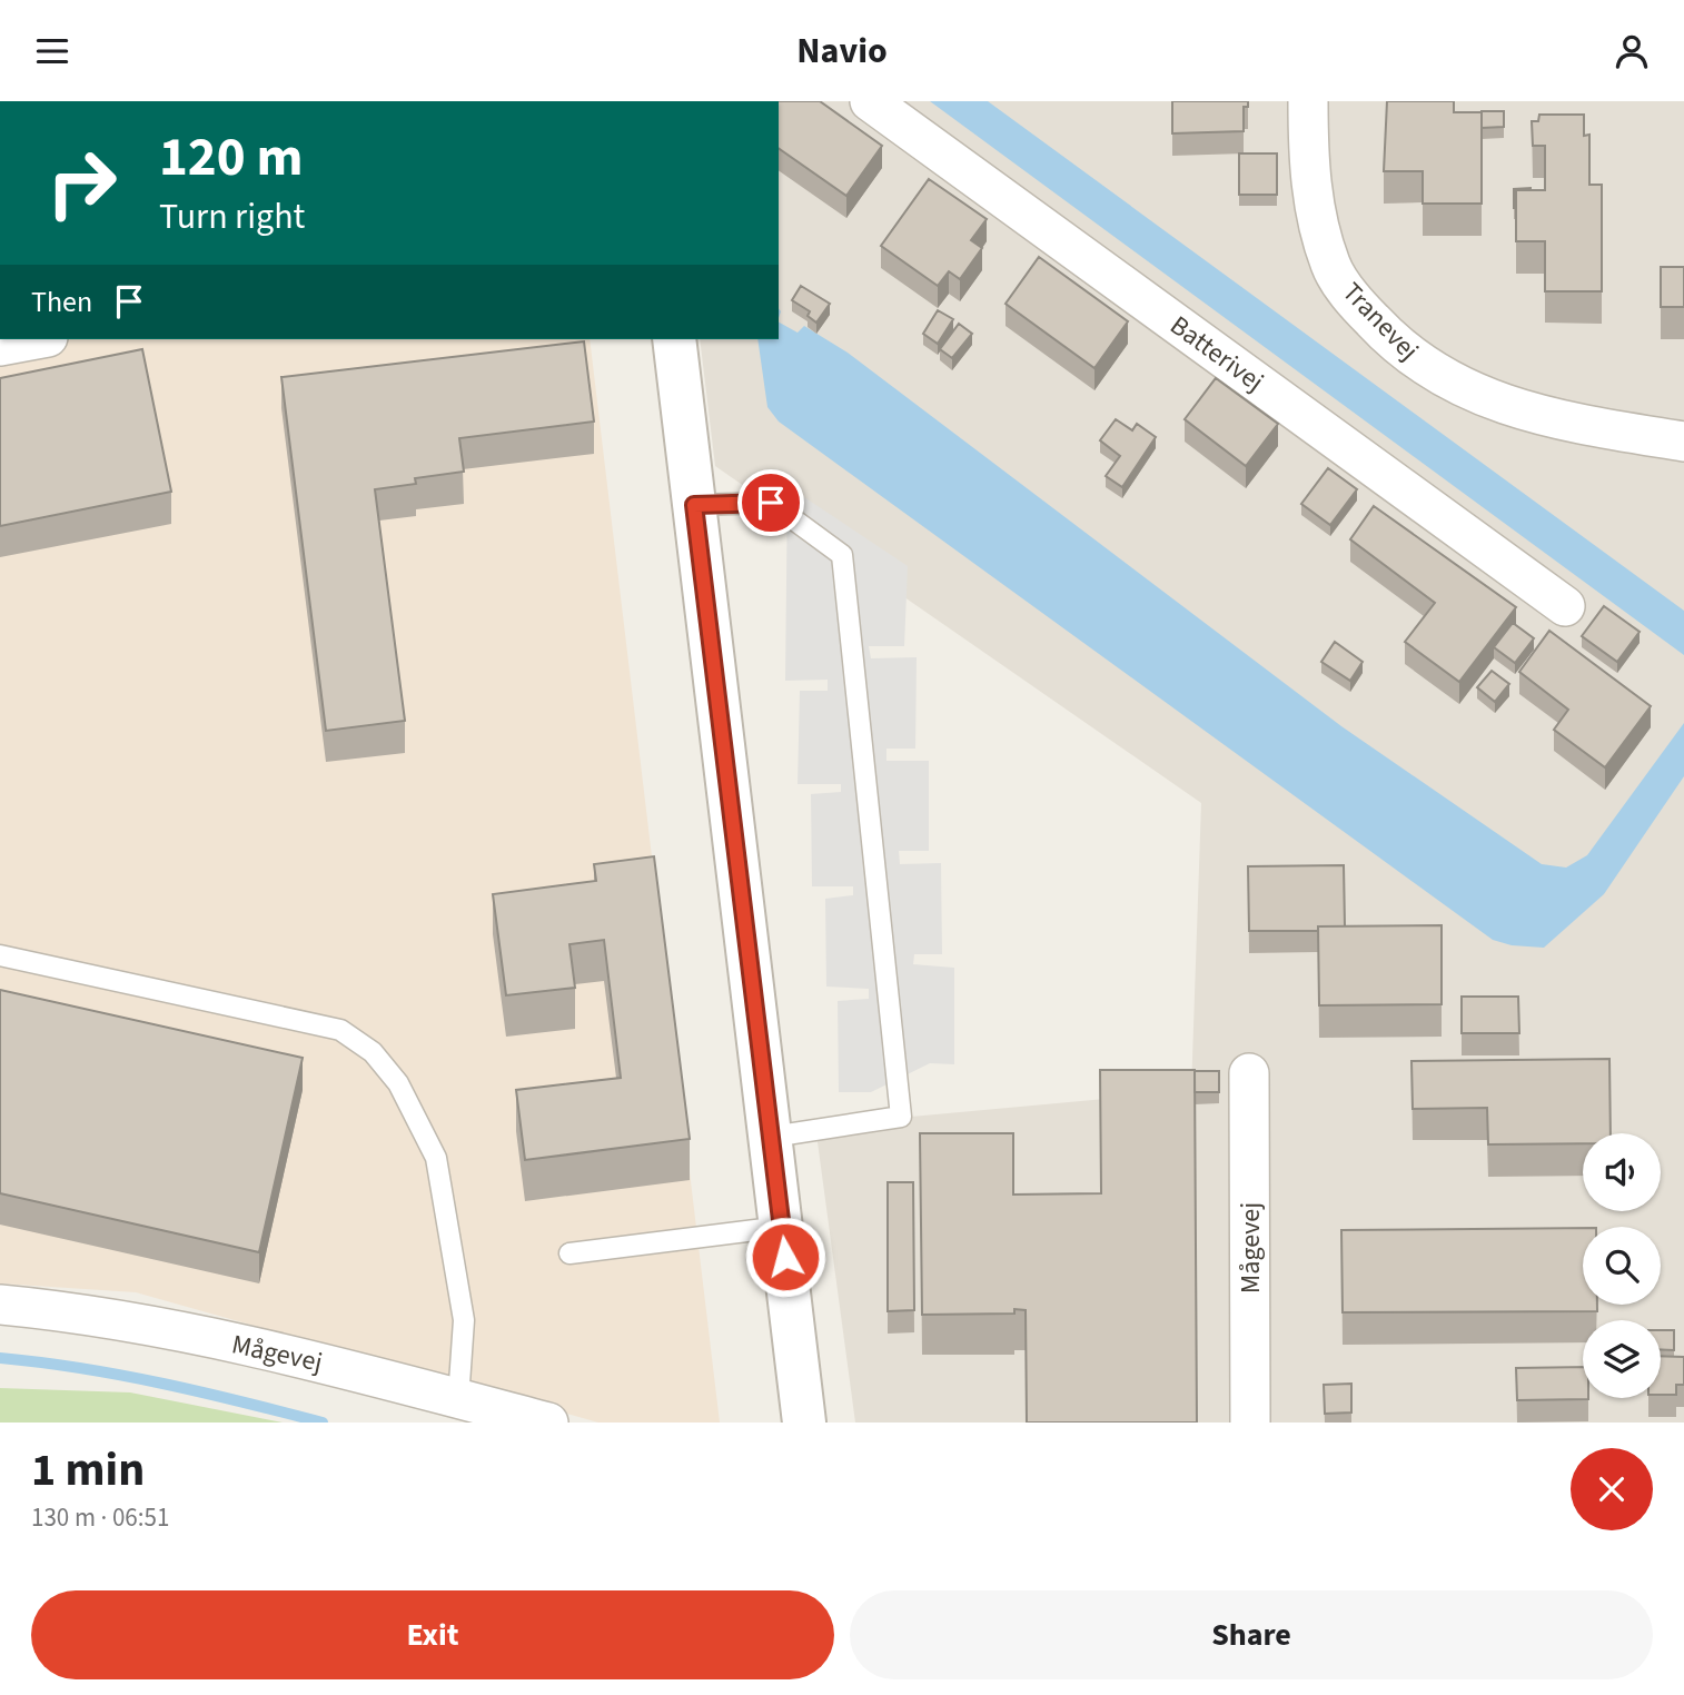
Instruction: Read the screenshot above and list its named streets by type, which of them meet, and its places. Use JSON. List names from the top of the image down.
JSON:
{
  "streets": {
    "street": ["Tranevej", "Batterivej", "Mågevej"]
  },
  "page": {
    "header": "Navio",
    "turn": ["120 m", "Turn right"],
    "then": "Then",
    "heading": ["1 min", "130 m · 06:51"],
    "buttons": ["Exit", "Share"]
  }
}
